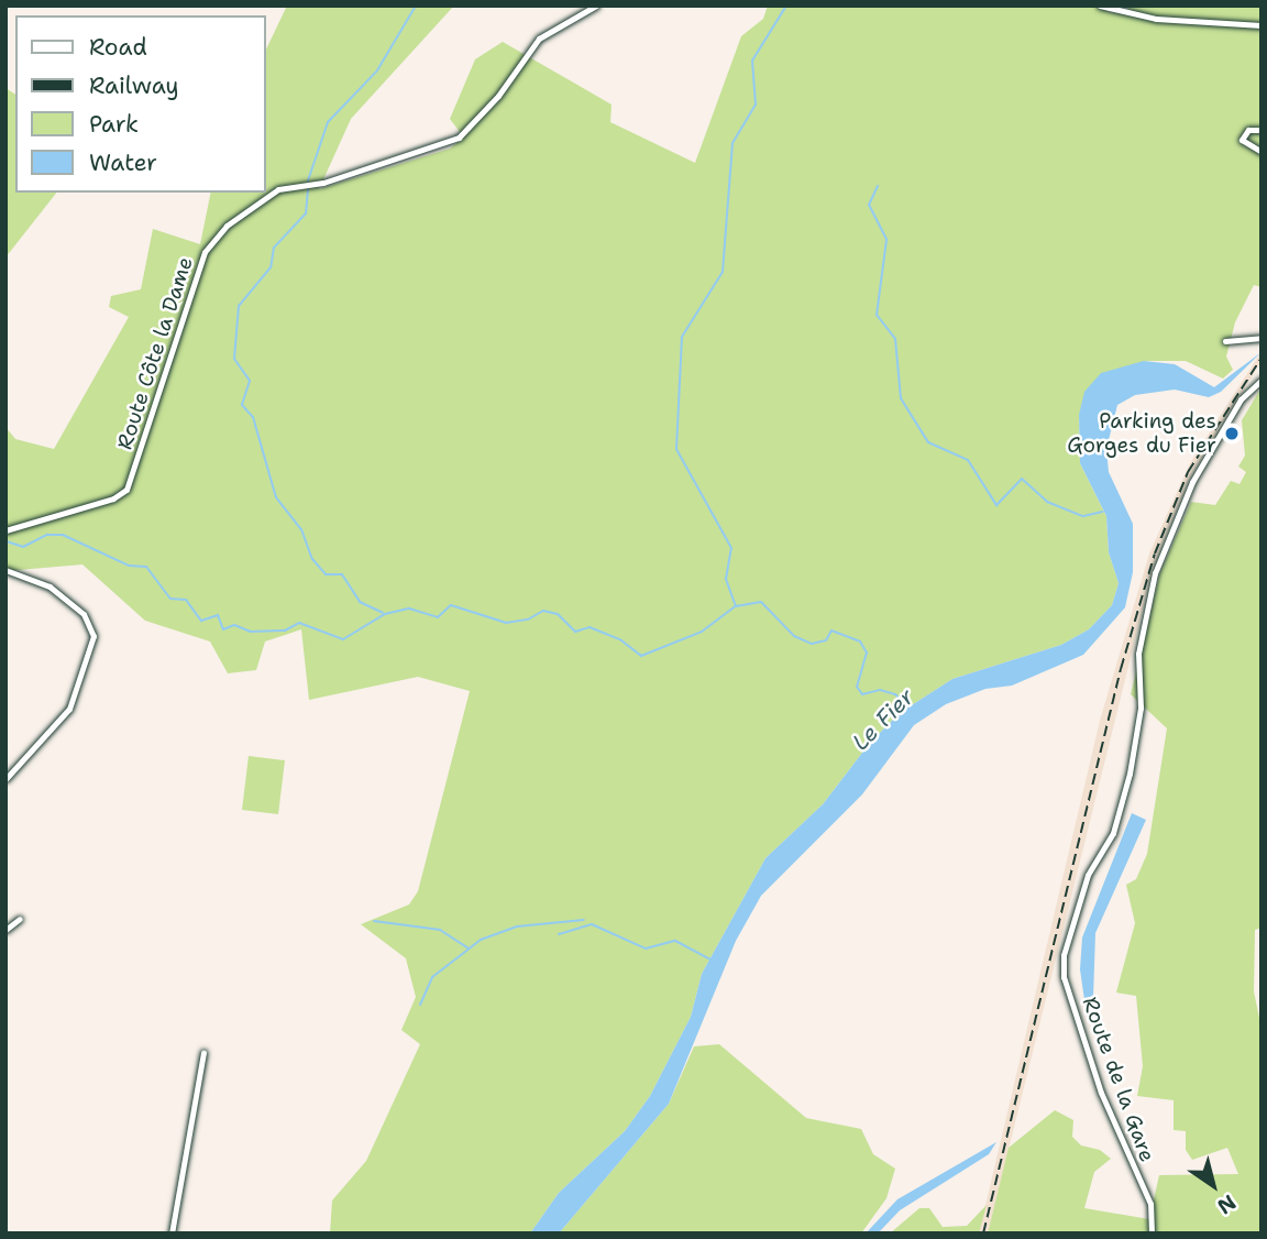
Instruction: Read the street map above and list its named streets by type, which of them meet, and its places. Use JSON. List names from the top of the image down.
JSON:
{
  "streets": {
    "street": ["Route Côte la Dame", "Route de la Gare"]
  },
  "water": ["Le Fier"],
  "places": ["Parking des Gorges du Fier"],
  "legend": [
    "Road",
    "Railway",
    "Park",
    "Water"
  ],
  "north": "bottom right"
}
